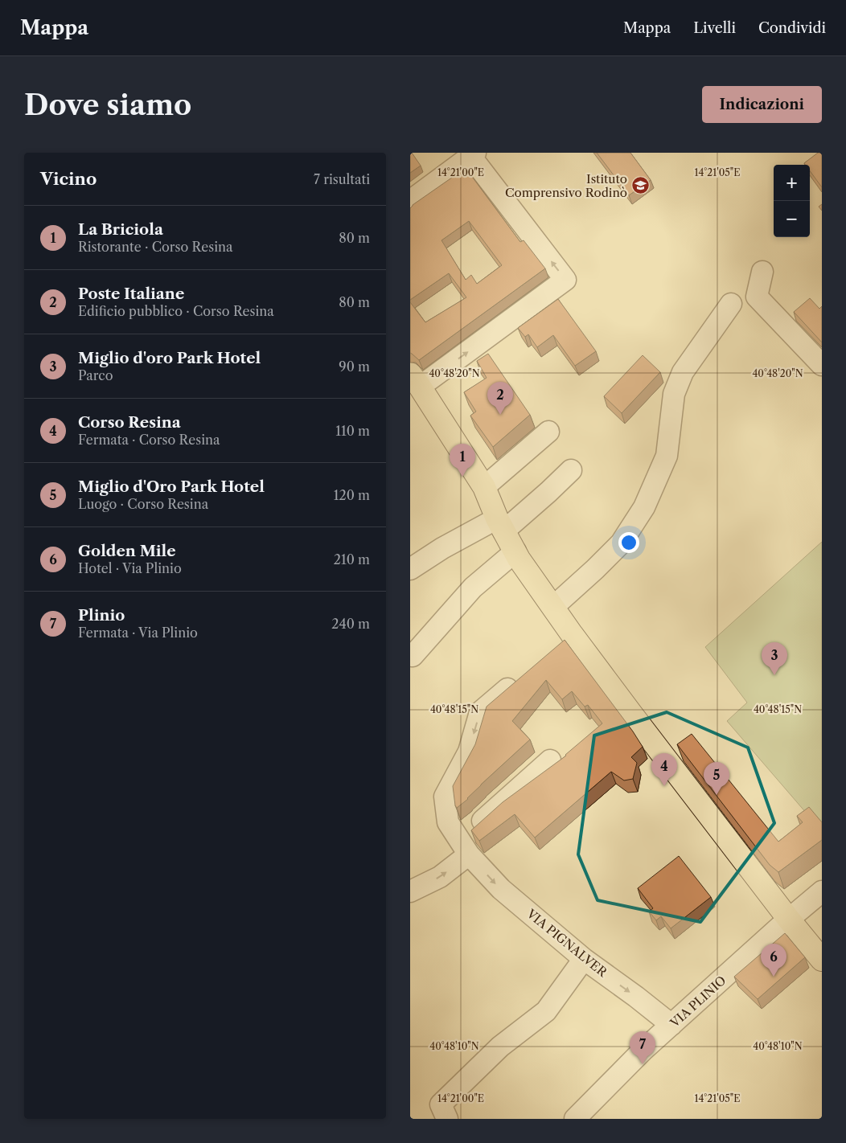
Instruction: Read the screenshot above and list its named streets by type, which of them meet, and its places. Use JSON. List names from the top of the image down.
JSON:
{
  "streets": {
    "street": ["VIA PIGNALVER", "VIA PLINIO"]
  },
  "crossings": [
    ["VIA PIGNALVER", "VIA PLINIO"]
  ],
  "places": {
    "school or university": ["Istituto Comprensivo Rodinò"]
  },
  "page": {
    "header": "Mappa",
    "nav": ["Mappa", "Livelli", "Condividi"],
    "buttons": "Indicazioni",
    "title": "Dove siamo",
    "heading": ["Vicino", "7 risultati"],
    "map_buttons": ["+", "−"],
    "list": [
      {
        "mark": "1",
        "name": "La Briciola",
        "note": "Ristorante · Corso Resina",
        "value": "80 m"
      },
      {
        "mark": "2",
        "name": "Poste Italiane",
        "note": "Edificio pubblico · Corso Resina",
        "value": "80 m"
      },
      {
        "mark": "3",
        "name": "Miglio d'oro Park Hotel",
        "note": "Parco",
        "value": "90 m"
      },
      {
        "mark": "4",
        "name": "Corso Resina",
        "note": "Fermata · Corso Resina",
        "value": "110 m"
      },
      {
        "mark": "5",
        "name": "Miglio d'Oro Park Hotel",
        "note": "Luogo · Corso Resina",
        "value": "120 m"
      },
      {
        "mark": "6",
        "name": "Golden Mile",
        "note": "Hotel · Via Plinio",
        "value": "210 m"
      },
      {
        "mark": "7",
        "name": "Plinio",
        "note": "Fermata · Via Plinio",
        "value": "240 m"
      }
    ],
    "pins": [
      "2",
      "1",
      "3",
      "4",
      "5",
      "6",
      "7"
    ]
  },
  "coordinates": [
    "14°21'00\"E",
    "14°21'05\"E",
    "40°48'20\"N",
    "40°48'15\"N",
    "40°48'10\"N"
  ]
}
